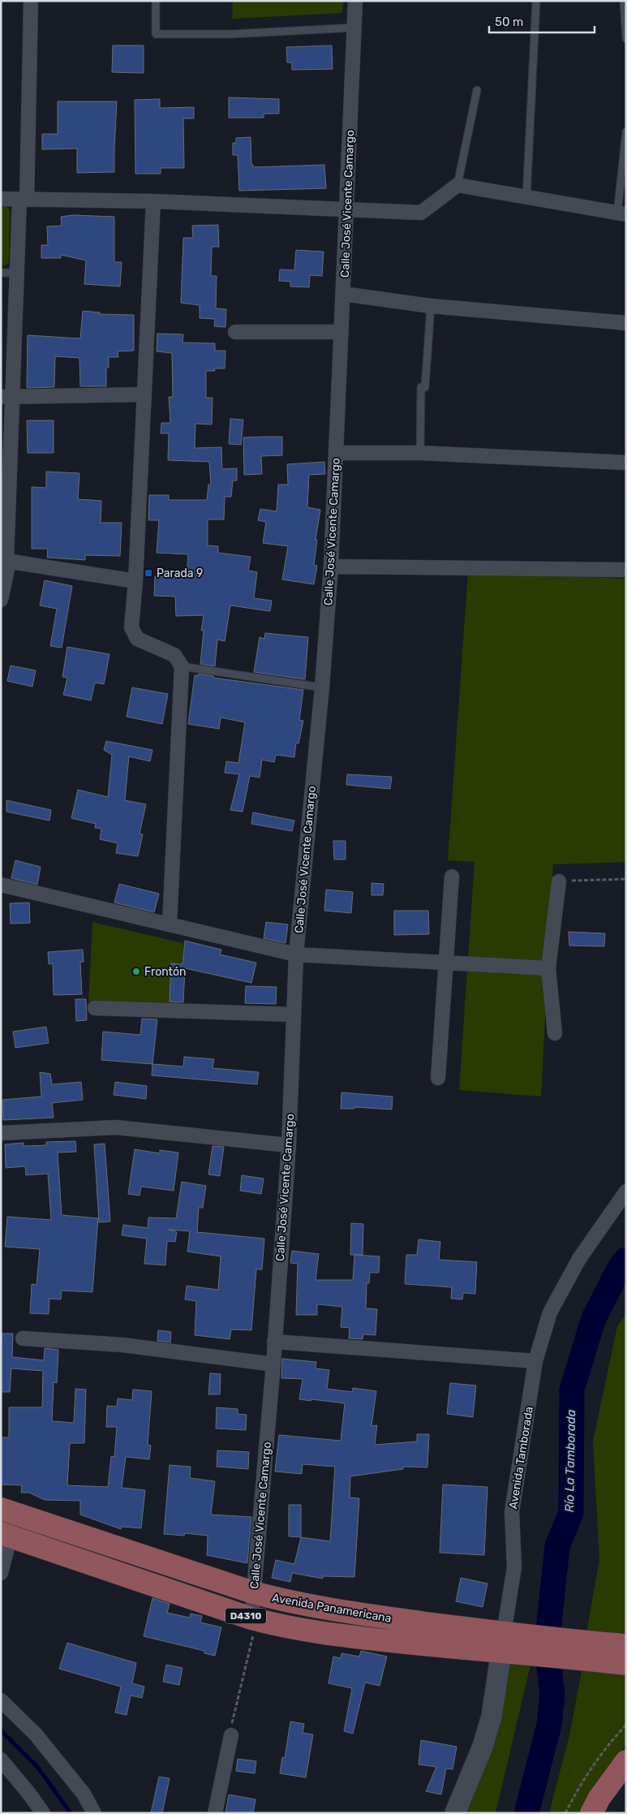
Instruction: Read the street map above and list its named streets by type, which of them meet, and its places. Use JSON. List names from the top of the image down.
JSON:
{
  "streets": {
    "main road": ["Avenida Tamborada", "Avenida Panamericana", "D4310"],
    "street": ["Calle José Vicente Camargo"]
  },
  "crossings": [
    ["Calle José Vicente Camargo", "Avenida Panamericana"],
    ["Avenida Tamborada", "Avenida Panamericana"]
  ],
  "water": ["Río La Tamborada"],
  "places": {
    "transit": ["Parada 9"],
    "other": ["Frontón"]
  },
  "scale_bar": "50 m"
}
